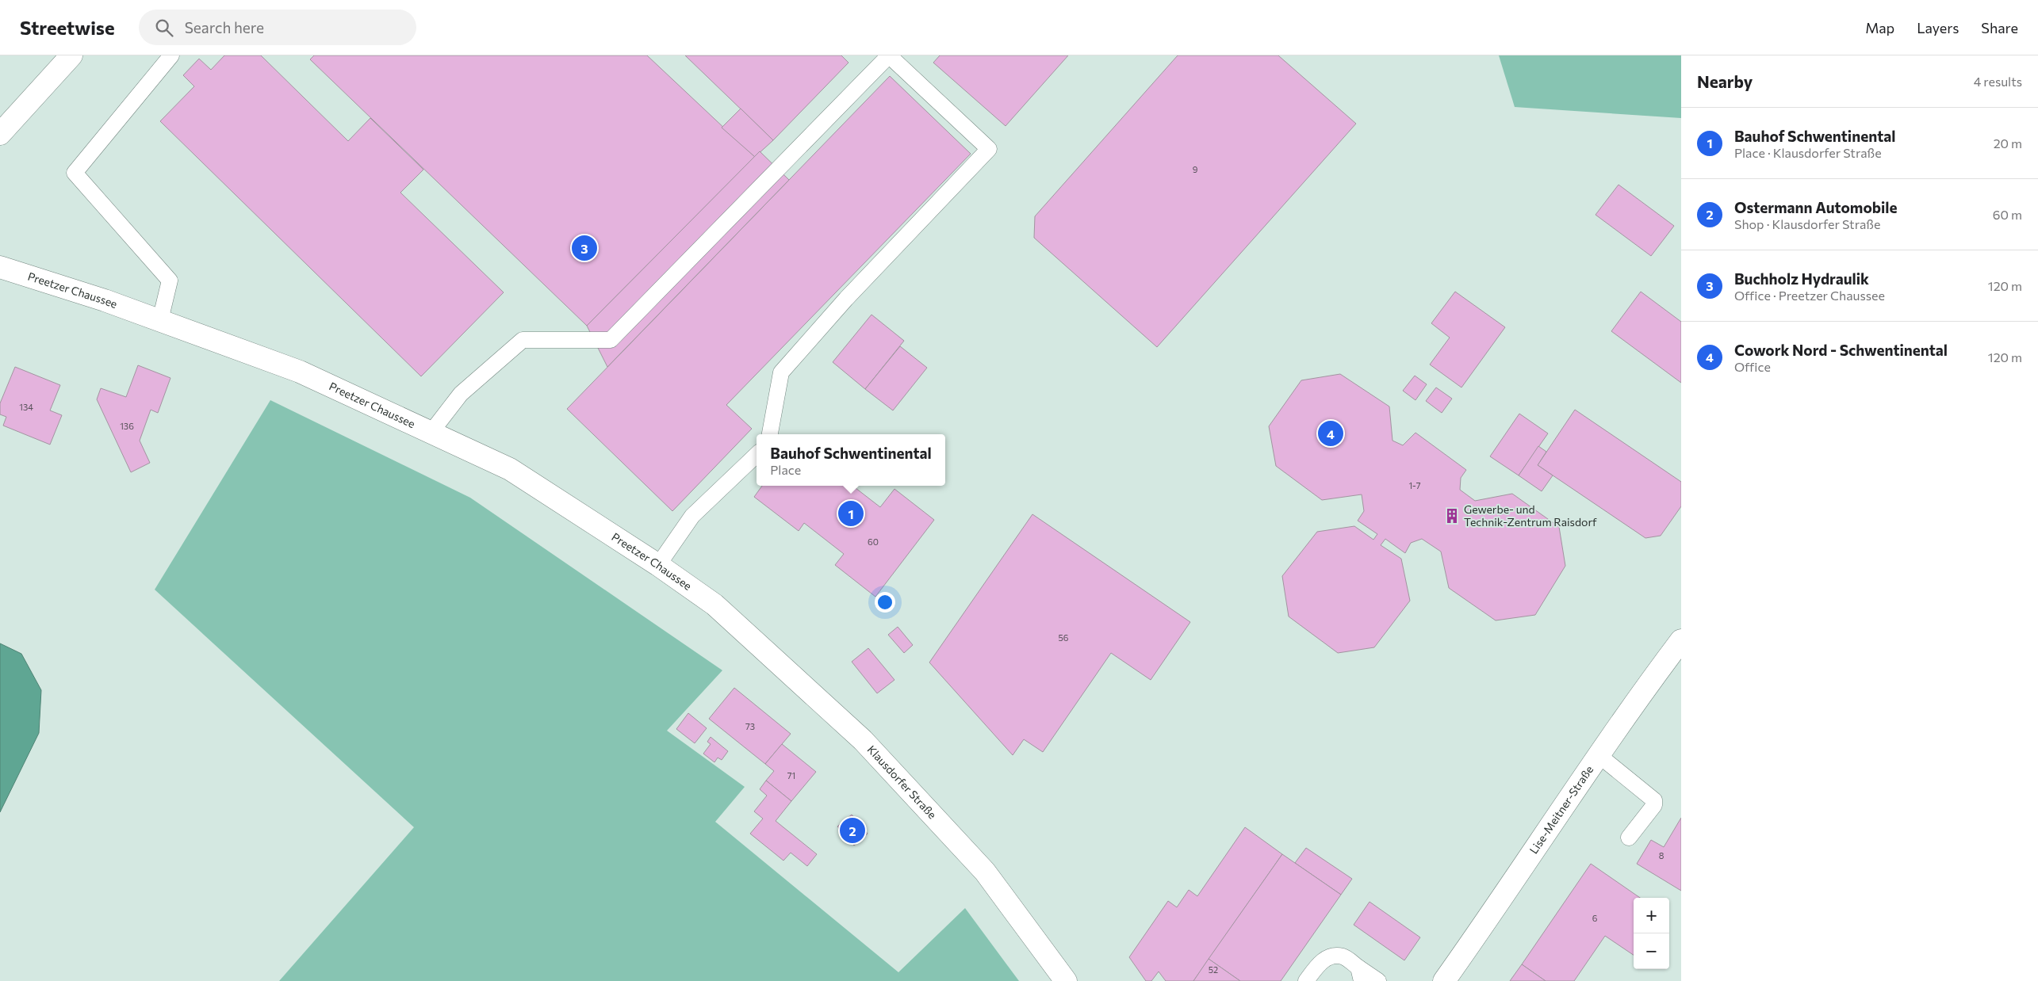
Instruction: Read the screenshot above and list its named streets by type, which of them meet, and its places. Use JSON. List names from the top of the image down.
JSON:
{
  "streets": {
    "street": ["Preetzer Chaussee", "Klausdorfer Straße", "Lise-Meitner-Straße"]
  },
  "crossings": [
    ["Preetzer Chaussee", "Klausdorfer Straße"]
  ],
  "places": {
    "building": ["Gewerbe- und Technik-Zentrum Raisdorf"]
  },
  "house_numbers": [
    "9",
    "134",
    "136",
    "1-7",
    "60",
    "56",
    "73",
    "71",
    "8",
    "6",
    "52"
  ],
  "page": {
    "header": "Streetwise",
    "search": "Search here",
    "nav": ["Map", "Layers", "Share"],
    "heading": ["Nearby", "4 results"],
    "list": [
      {
        "mark": "1",
        "name": "Bauhof Schwentinental",
        "note": "Place · Klausdorfer Straße",
        "value": "20 m"
      },
      {
        "mark": "2",
        "name": "Ostermann Automobile",
        "note": "Shop · Klausdorfer Straße",
        "value": "60 m"
      },
      {
        "mark": "3",
        "name": "Buchholz Hydraulik",
        "note": "Office · Preetzer Chaussee",
        "value": "120 m"
      },
      {
        "mark": "4",
        "name": "Cowork Nord - Schwentinental",
        "note": "Office",
        "value": "120 m"
      }
    ],
    "pins": [
      "3",
      "4",
      "1",
      "2"
    ],
    "popup": ["Bauhof Schwentinental", "Place"],
    "map_buttons": ["+", "−"]
  }
}
